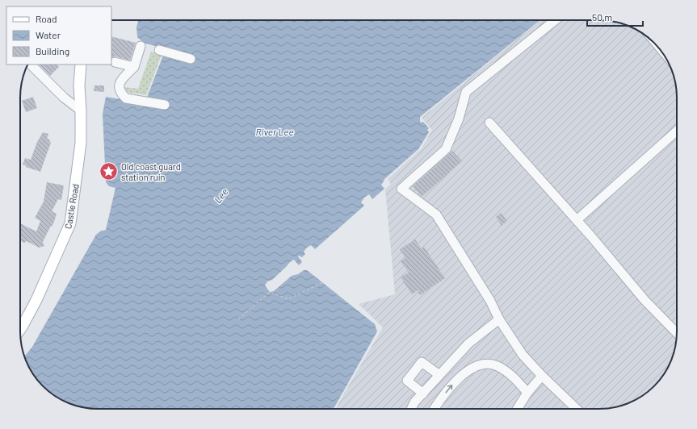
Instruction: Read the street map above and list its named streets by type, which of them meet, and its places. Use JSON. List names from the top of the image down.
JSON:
{
  "streets": {
    "main road": ["Castle Road"]
  },
  "water": ["River Lee", "Lee"],
  "places": {
    "place": ["Old coast guard station ruin"]
  },
  "legend": ["Road", "Water", "Building"],
  "scale_bar": "50 m"
}
